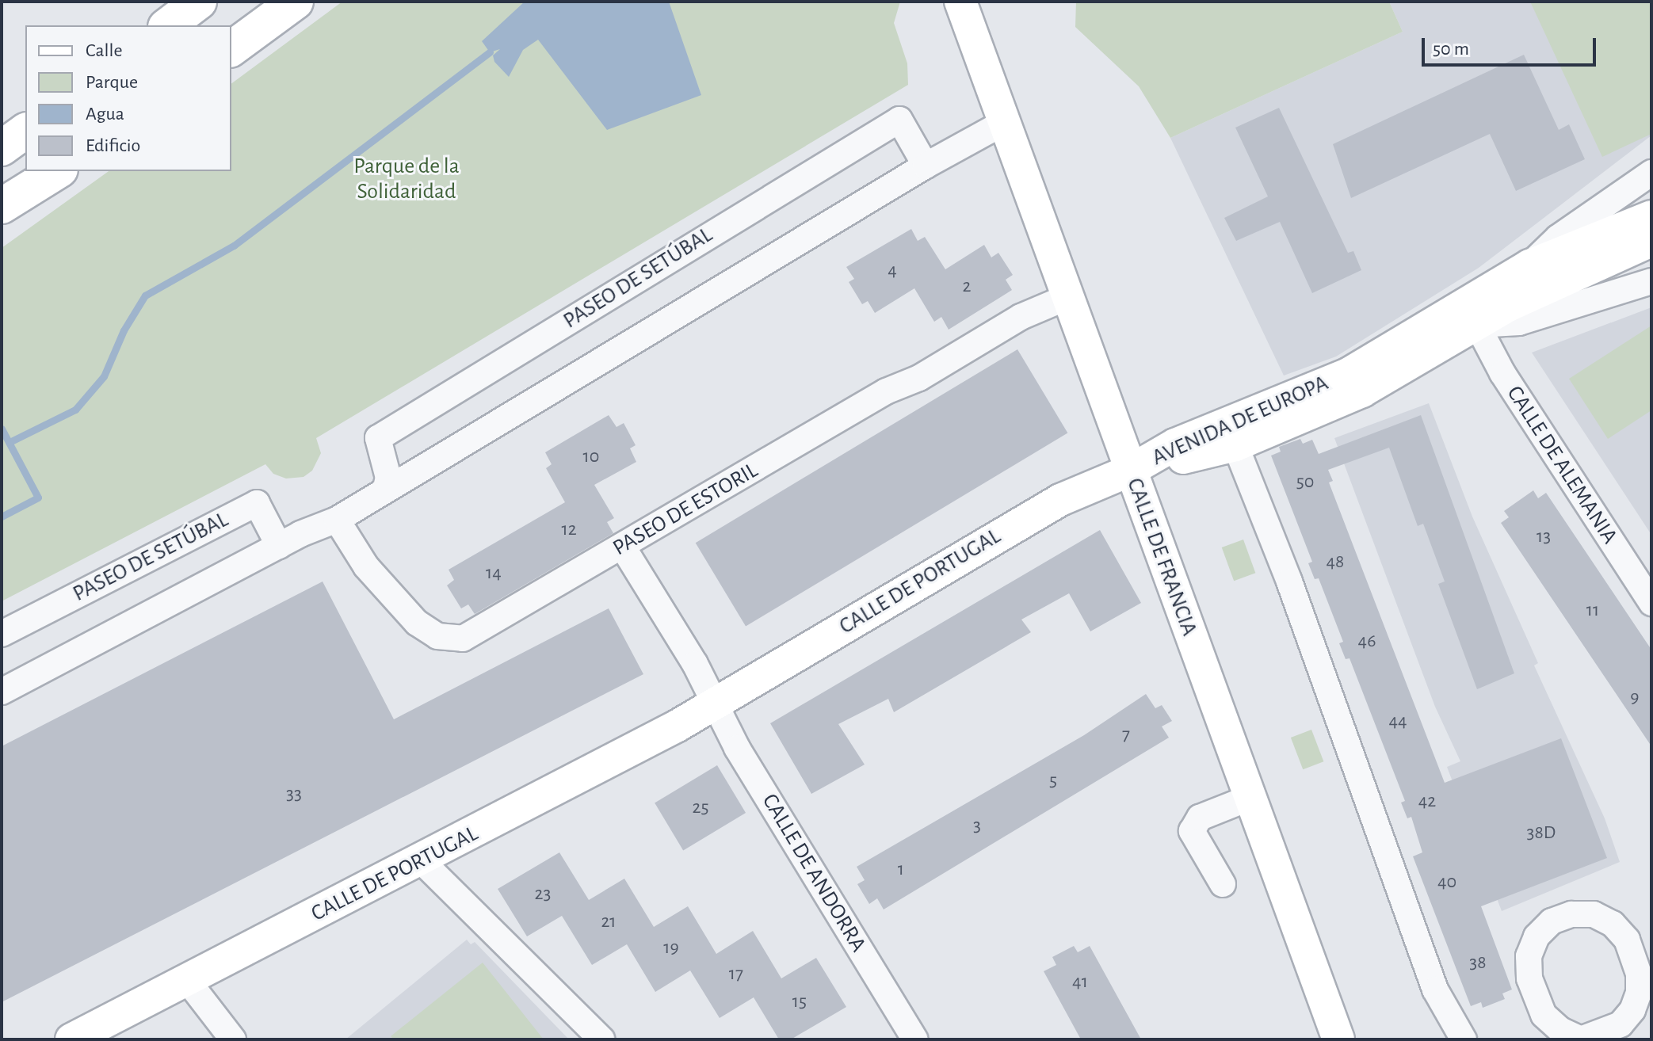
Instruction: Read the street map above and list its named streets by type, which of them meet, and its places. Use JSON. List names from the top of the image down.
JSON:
{
  "streets": {
    "main road": ["AVENIDA DE EUROPA", "CALLE DE FRANCIA", "CALLE DE PORTUGAL"],
    "street": [
      "PASEO DE SETÚBAL",
      "CALLE DE ALEMANIA",
      "PASEO DE ESTORIL",
      "CALLE DE ANDORRA"
    ]
  },
  "crossings": [
    ["AVENIDA DE EUROPA", "CALLE DE ALEMANIA"],
    ["AVENIDA DE EUROPA", "CALLE DE FRANCIA"],
    ["AVENIDA DE EUROPA", "CALLE DE PORTUGAL"],
    ["PASEO DE ESTORIL", "CALLE DE FRANCIA"],
    ["CALLE DE FRANCIA", "CALLE DE PORTUGAL"],
    ["CALLE DE PORTUGAL", "CALLE DE ANDORRA"]
  ],
  "parks": ["Parque de la Solidaridad"],
  "house_numbers": [
    "4",
    "2",
    "10",
    "50",
    "12",
    "13",
    "48",
    "14",
    "11",
    "46",
    "9",
    "44",
    "7",
    "5",
    "33",
    "42",
    "25",
    "3",
    "38D",
    "1",
    "40",
    "23",
    "21",
    "19",
    "38",
    "17",
    "41",
    "15"
  ],
  "legend": [
    "Calle",
    "Parque",
    "Agua",
    "Edificio"
  ],
  "scale_bar": "50 m"
}
